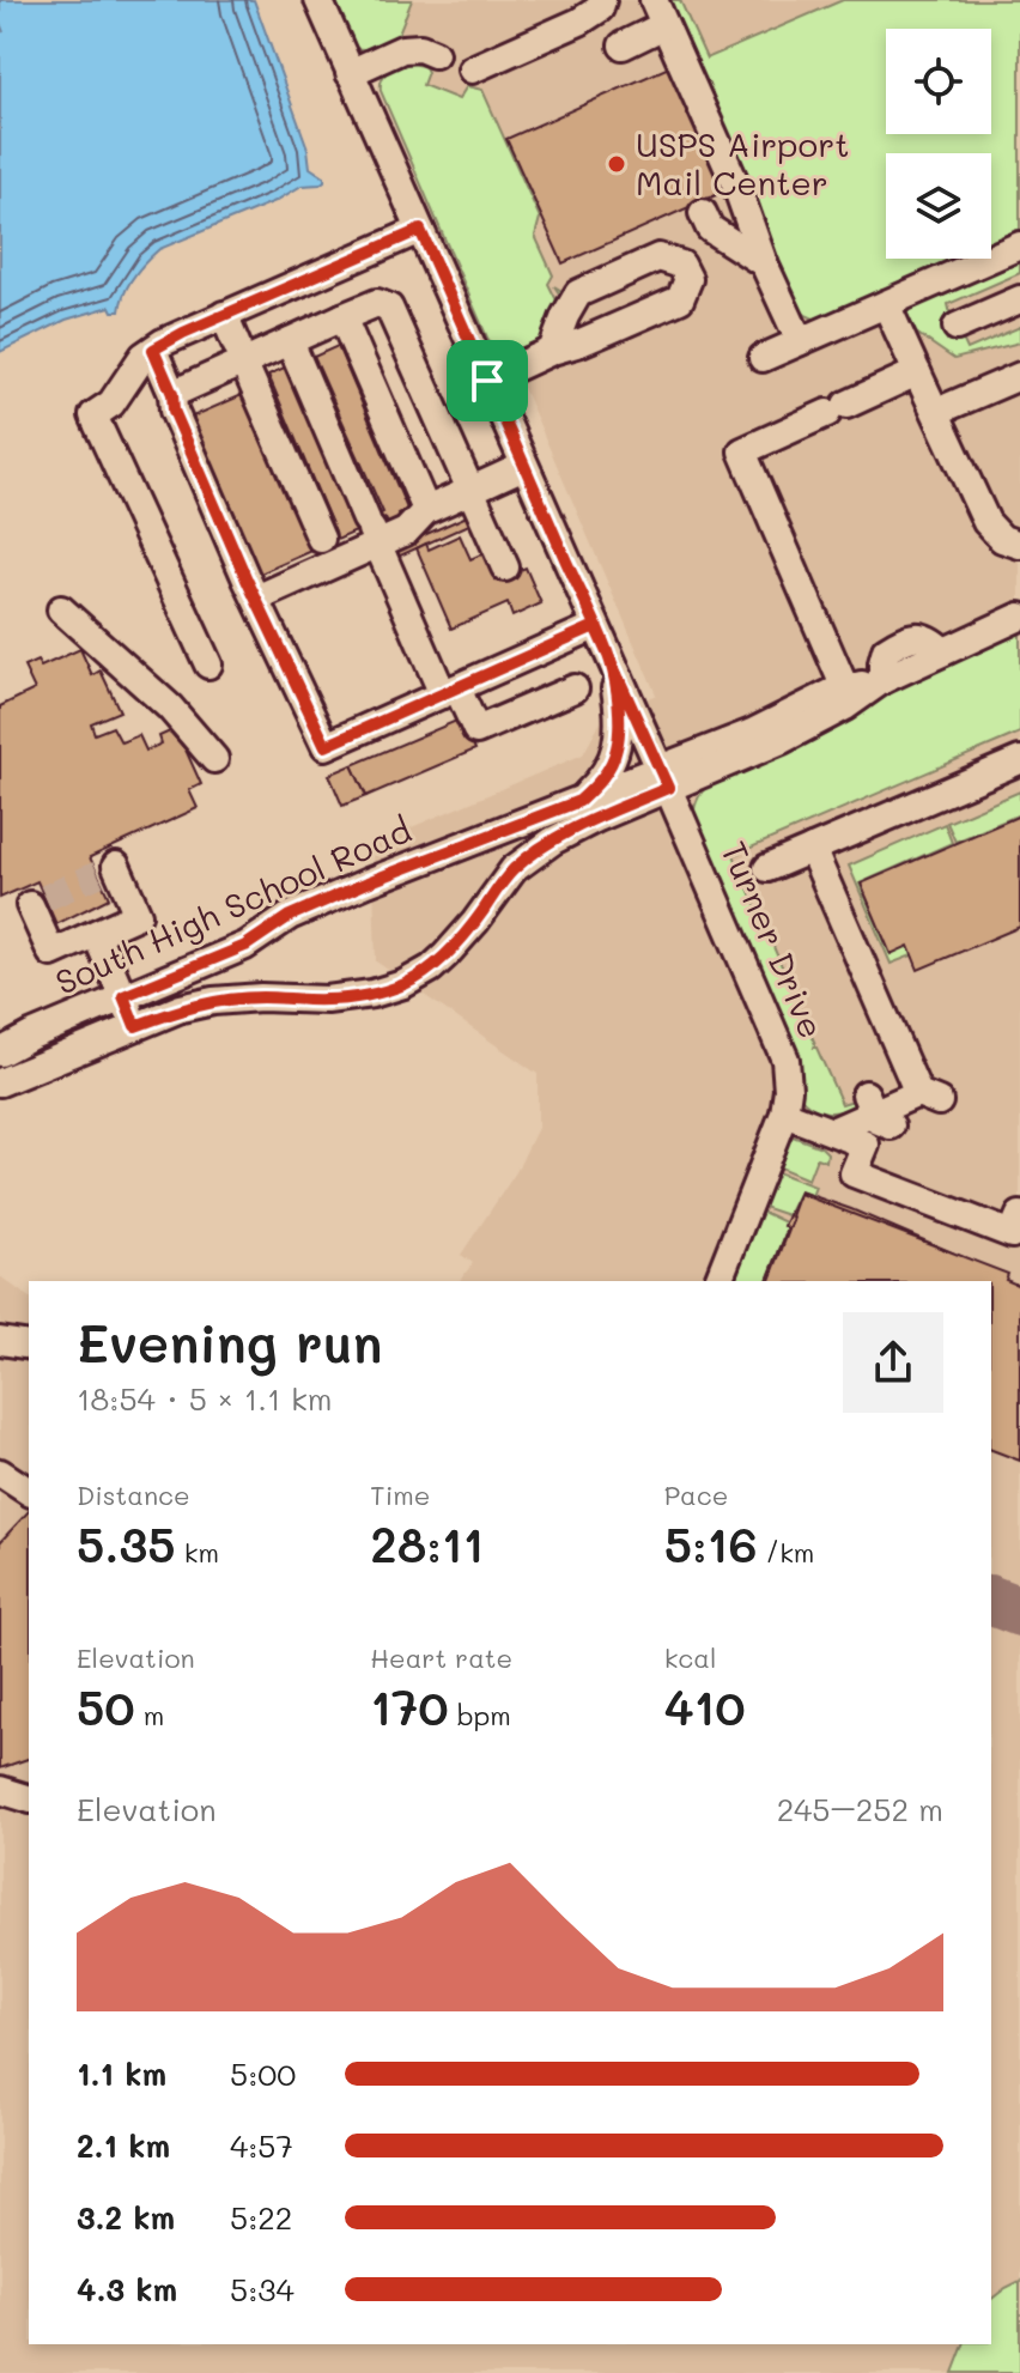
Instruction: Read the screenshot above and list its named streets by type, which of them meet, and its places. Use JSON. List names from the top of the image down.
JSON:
{
  "streets": {
    "street": ["South High School Road", "Turner Drive"]
  },
  "crossings": [
    ["South High School Road", "Turner Drive"]
  ],
  "places": ["USPS Airport Mail Center"],
  "page": {
    "heading": ["Evening run", "18:54 · 5 × 1.1 km"],
    "stats": [
      ["Distance", "5.35 km"],
      ["Time", "28:11"],
      ["Pace", "5:16 /km"],
      ["Elevation", "50 m"],
      ["Heart rate", "170 bpm"],
      ["kcal", "410"]
    ],
    "chart": ["Elevation", "245–252 m"],
    "list": [
      {
        "name": "1.1 km",
        "note": "5:00"
      },
      {
        "name": "2.1 km",
        "note": "4:57"
      },
      {
        "name": "3.2 km",
        "note": "5:22"
      },
      {
        "name": "4.3 km",
        "note": "5:34"
      }
    ]
  }
}
